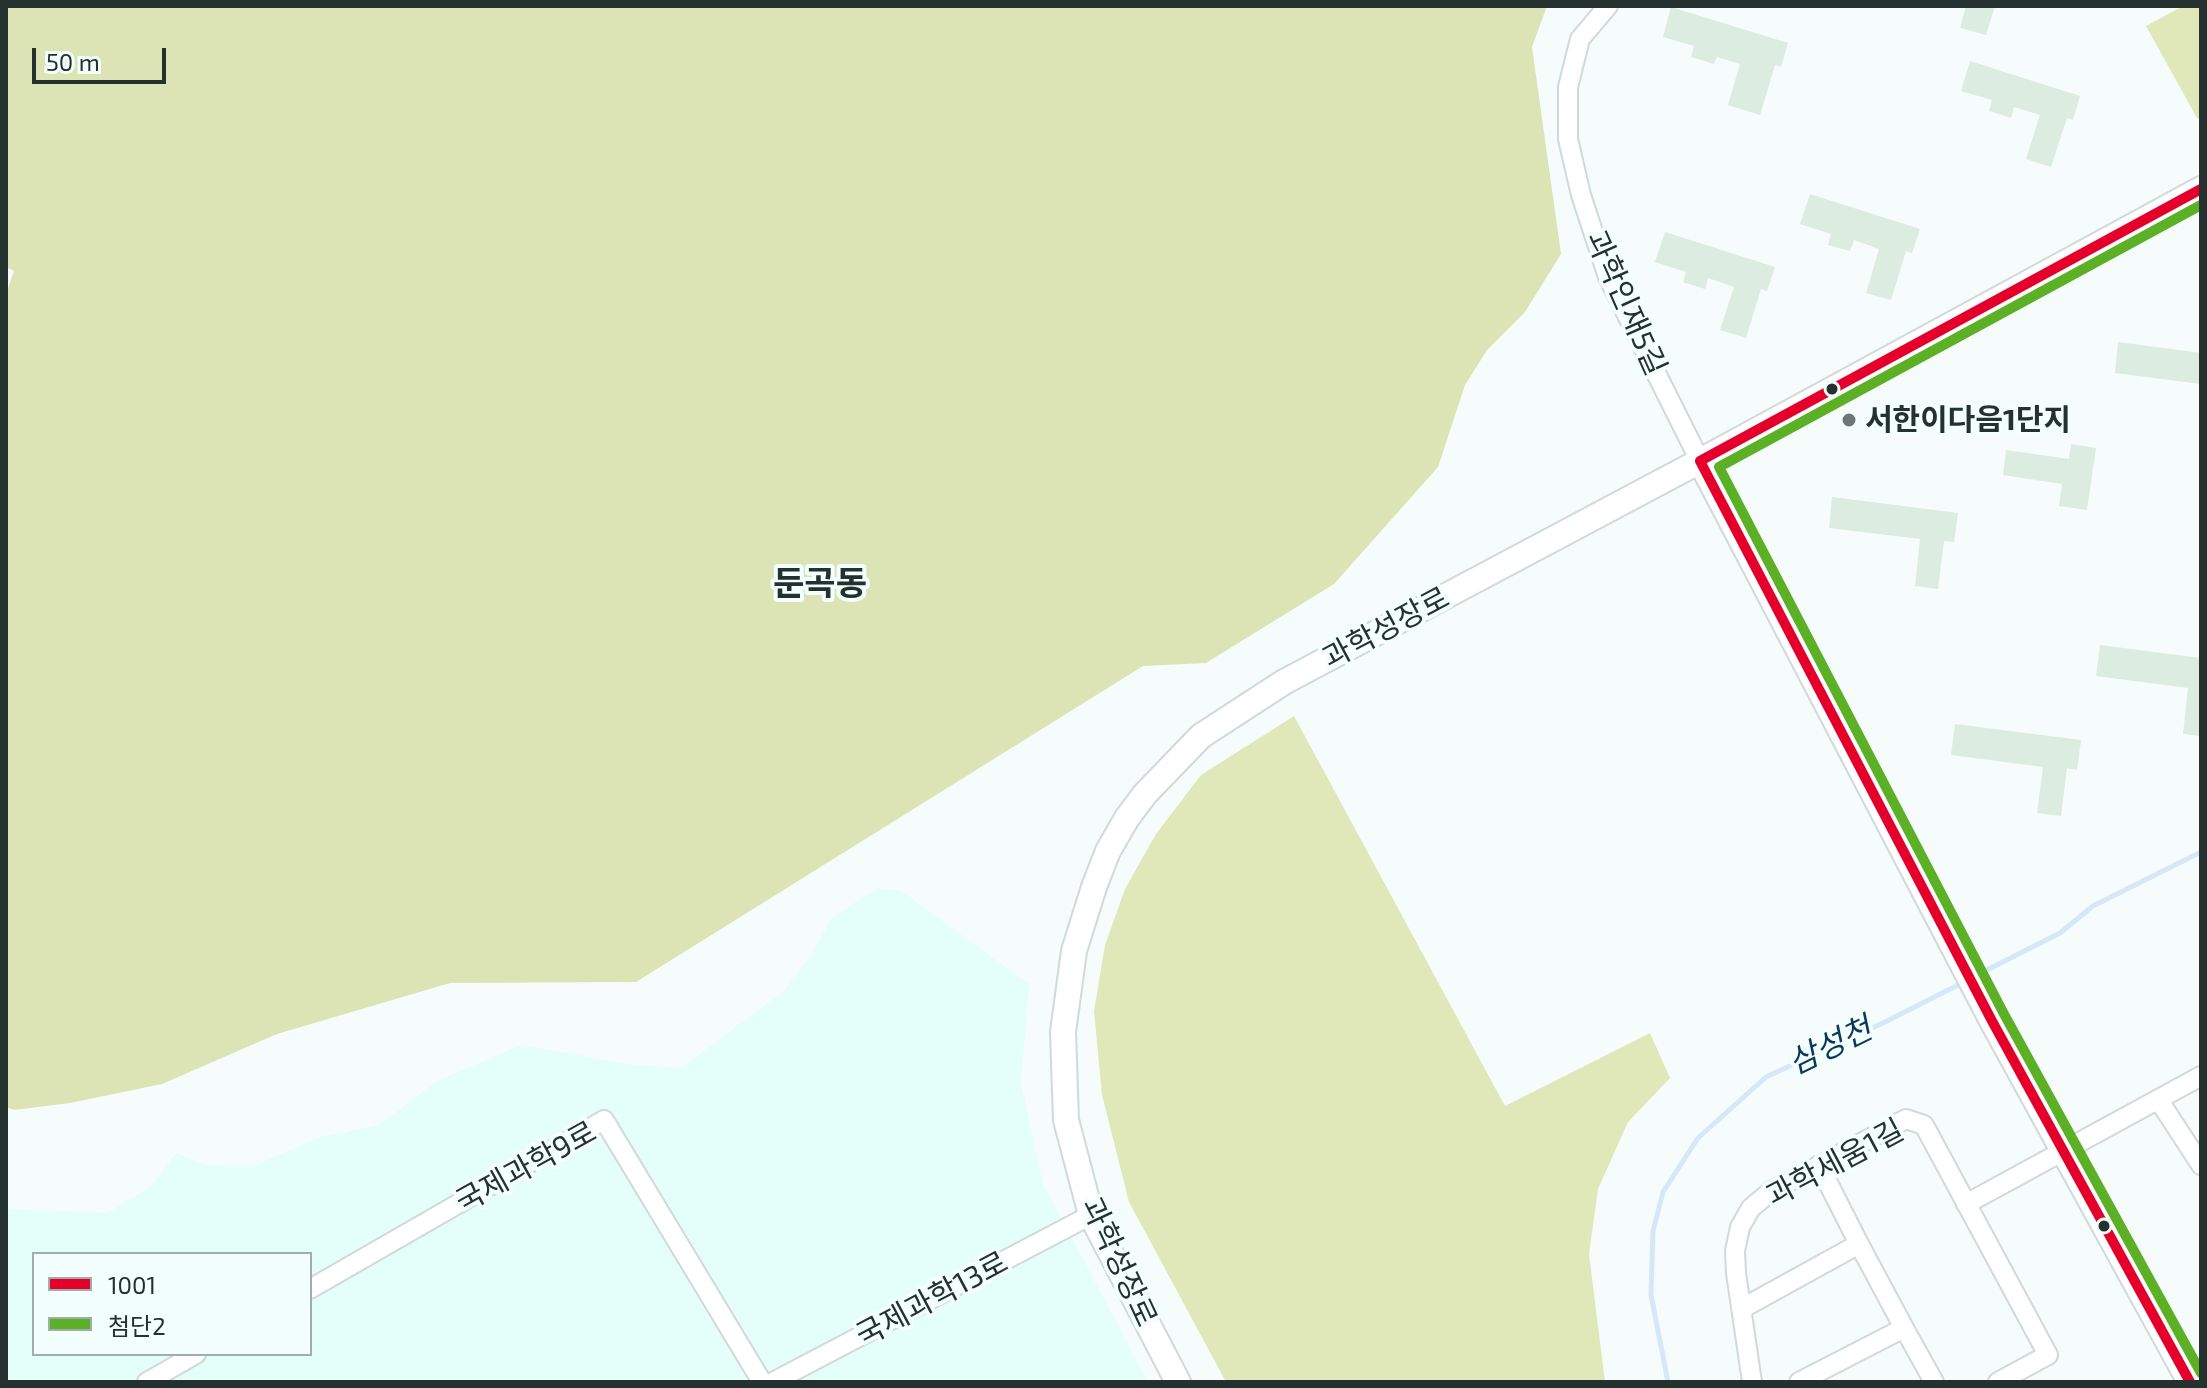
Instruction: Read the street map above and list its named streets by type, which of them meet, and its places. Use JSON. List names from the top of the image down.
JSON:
{
  "streets": {
    "street": [
      "과학인재5길",
      "과학성장로",
      "과학세움1길",
      "국제과학9로",
      "국제과학13로"
    ]
  },
  "crossings": [
    ["과학인재5길", "과학성장로"],
    ["과학성장로", "국제과학13로"]
  ],
  "districts": ["둔곡동"],
  "water": ["삼성천"],
  "places": ["서한이다음1단지"],
  "lines": ["transit line 1001", "transit line 첨단2"],
  "legend": ["1001", "첨단2"],
  "scale_bar": "50 m"
}
